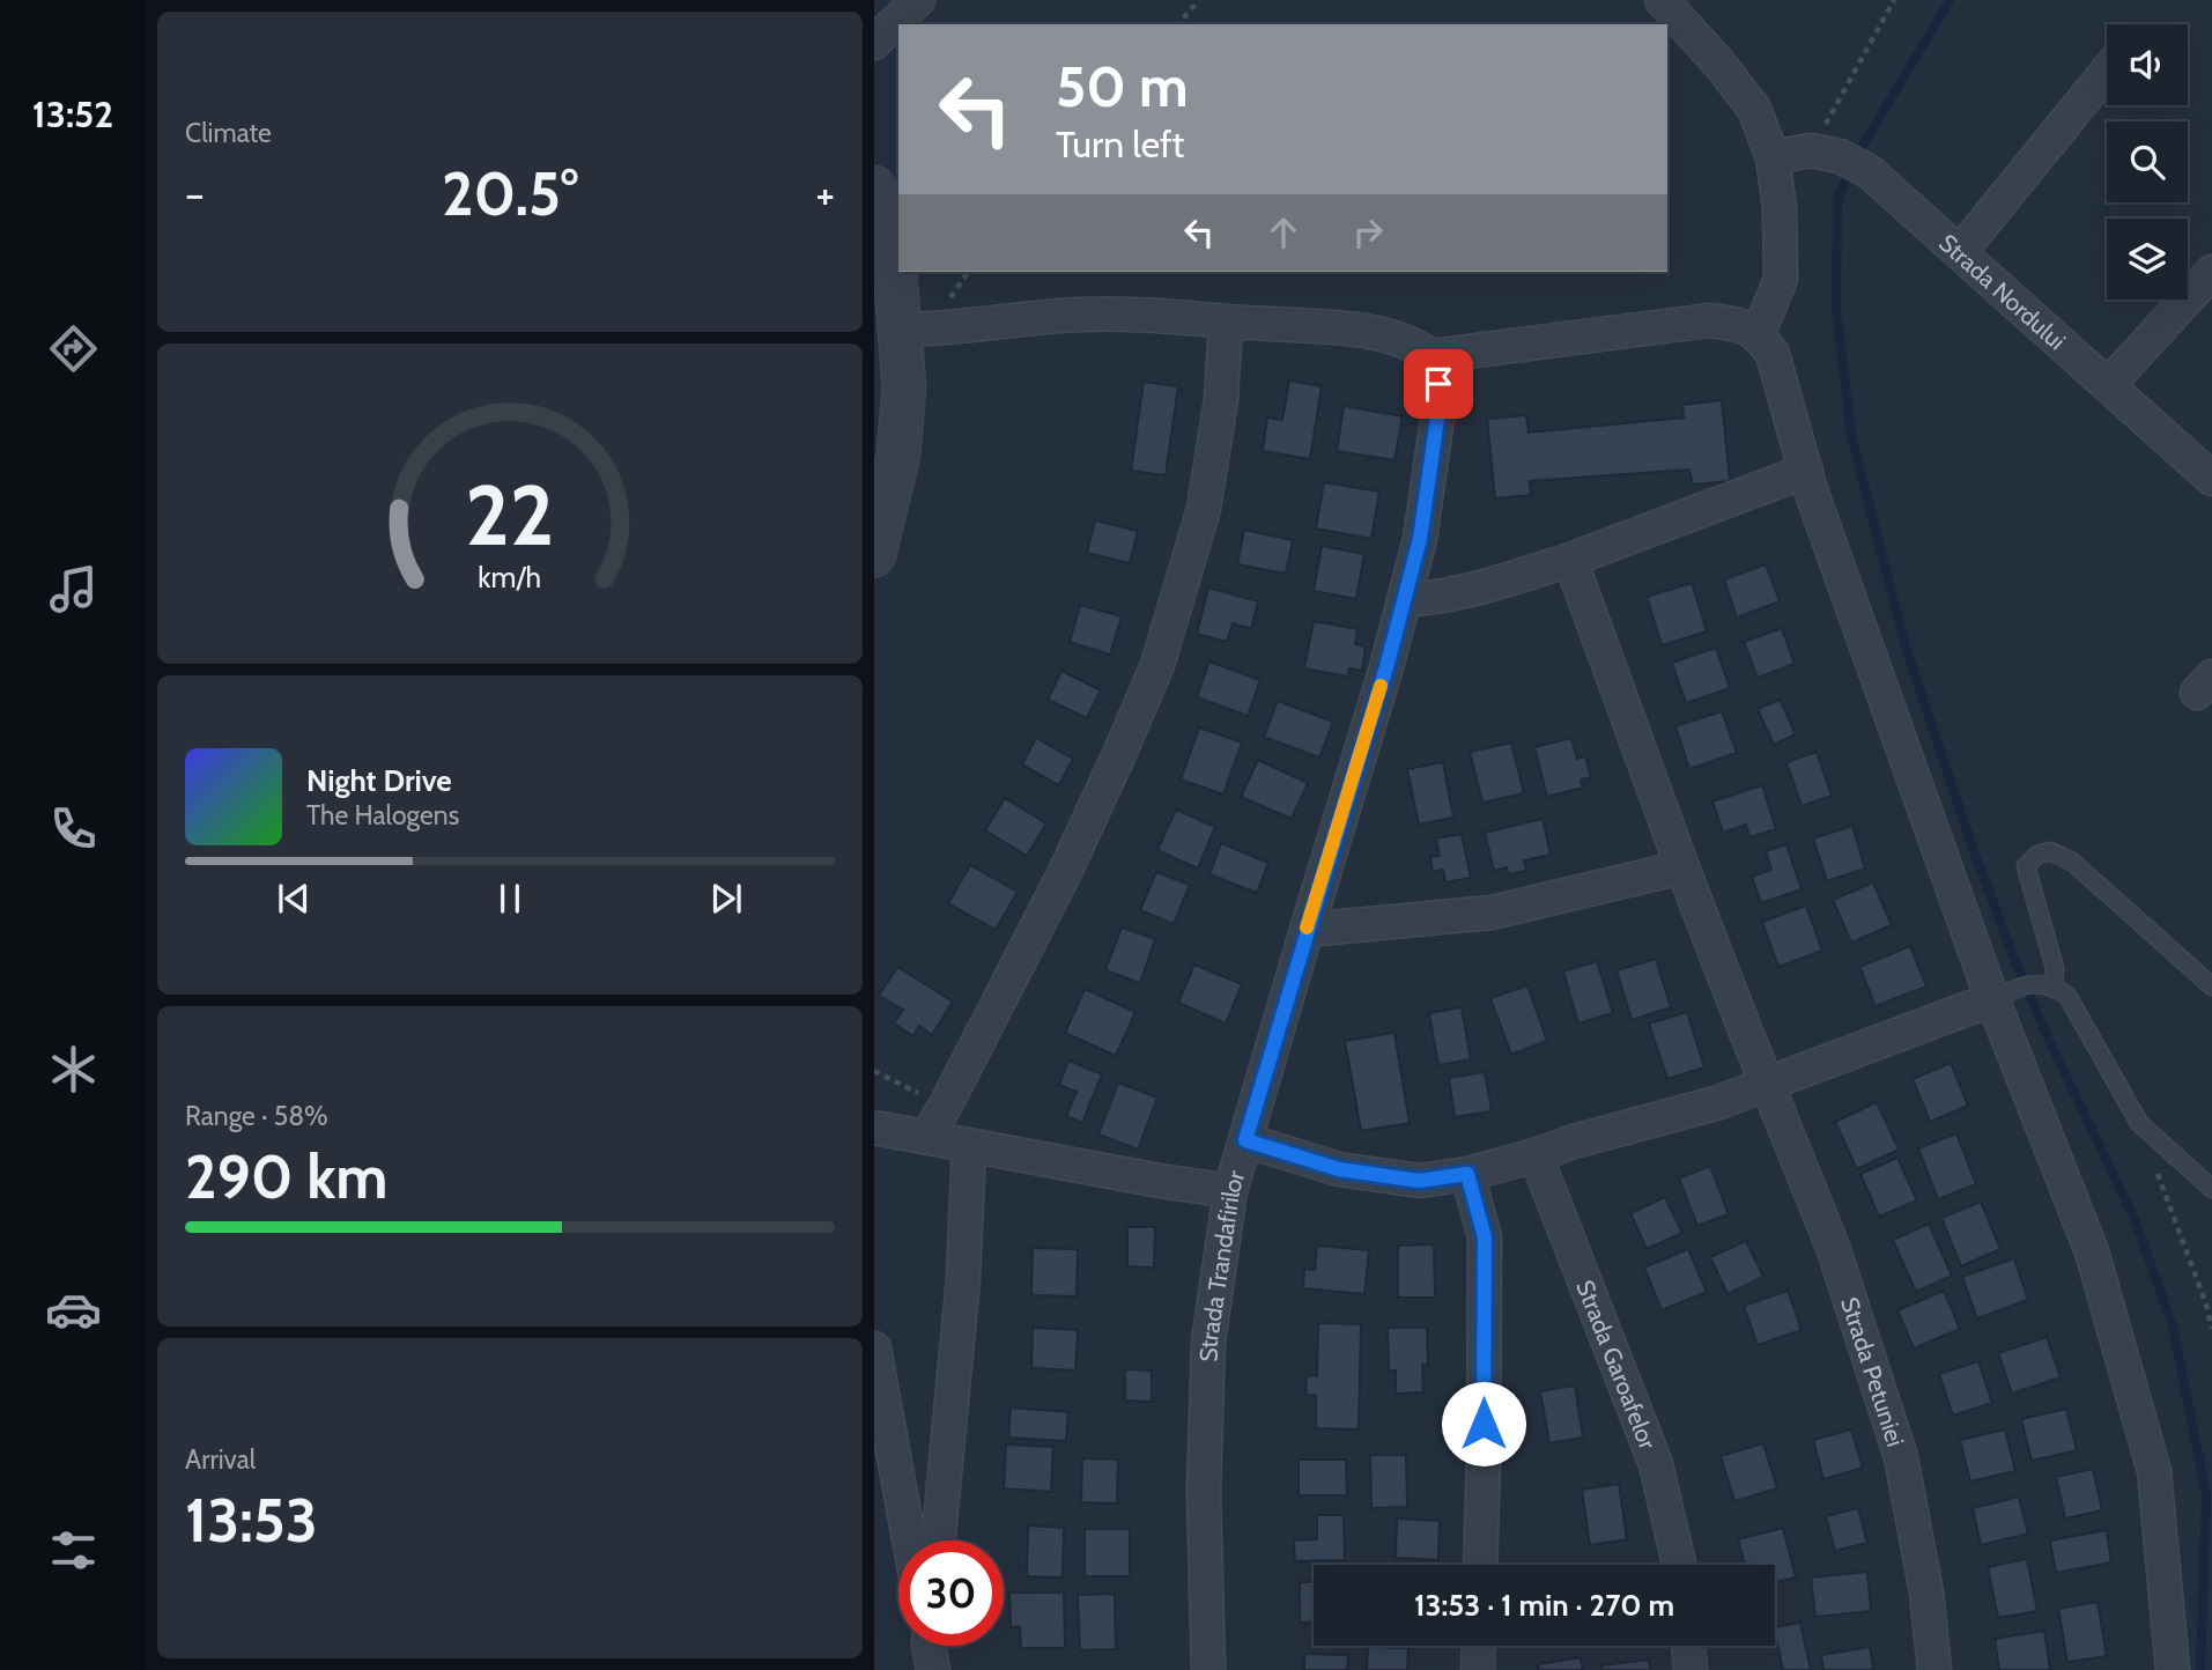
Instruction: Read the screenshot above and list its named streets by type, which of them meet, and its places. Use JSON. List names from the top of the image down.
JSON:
{
  "streets": {
    "street": [
      "Strada Nordului",
      "Strada Trandafirilor",
      "Strada Garoafelor",
      "Strada Petuniei"
    ]
  },
  "page": {
    "tabs": "13:52",
    "tile": [
      "Climate",
      ["Range · 58%", "290 km"],
      ["Arrival", "13:53"]
    ],
    "turn": ["50 m", "Turn left"],
    "heat": ["−", "20.5°", "+"],
    "song": ["Night Drive", "The Halogens"],
    "limit": "30",
    "trip": "13:53 · 1 min · 270 m",
    "gauge": ["22", "km/h"]
  }
}
